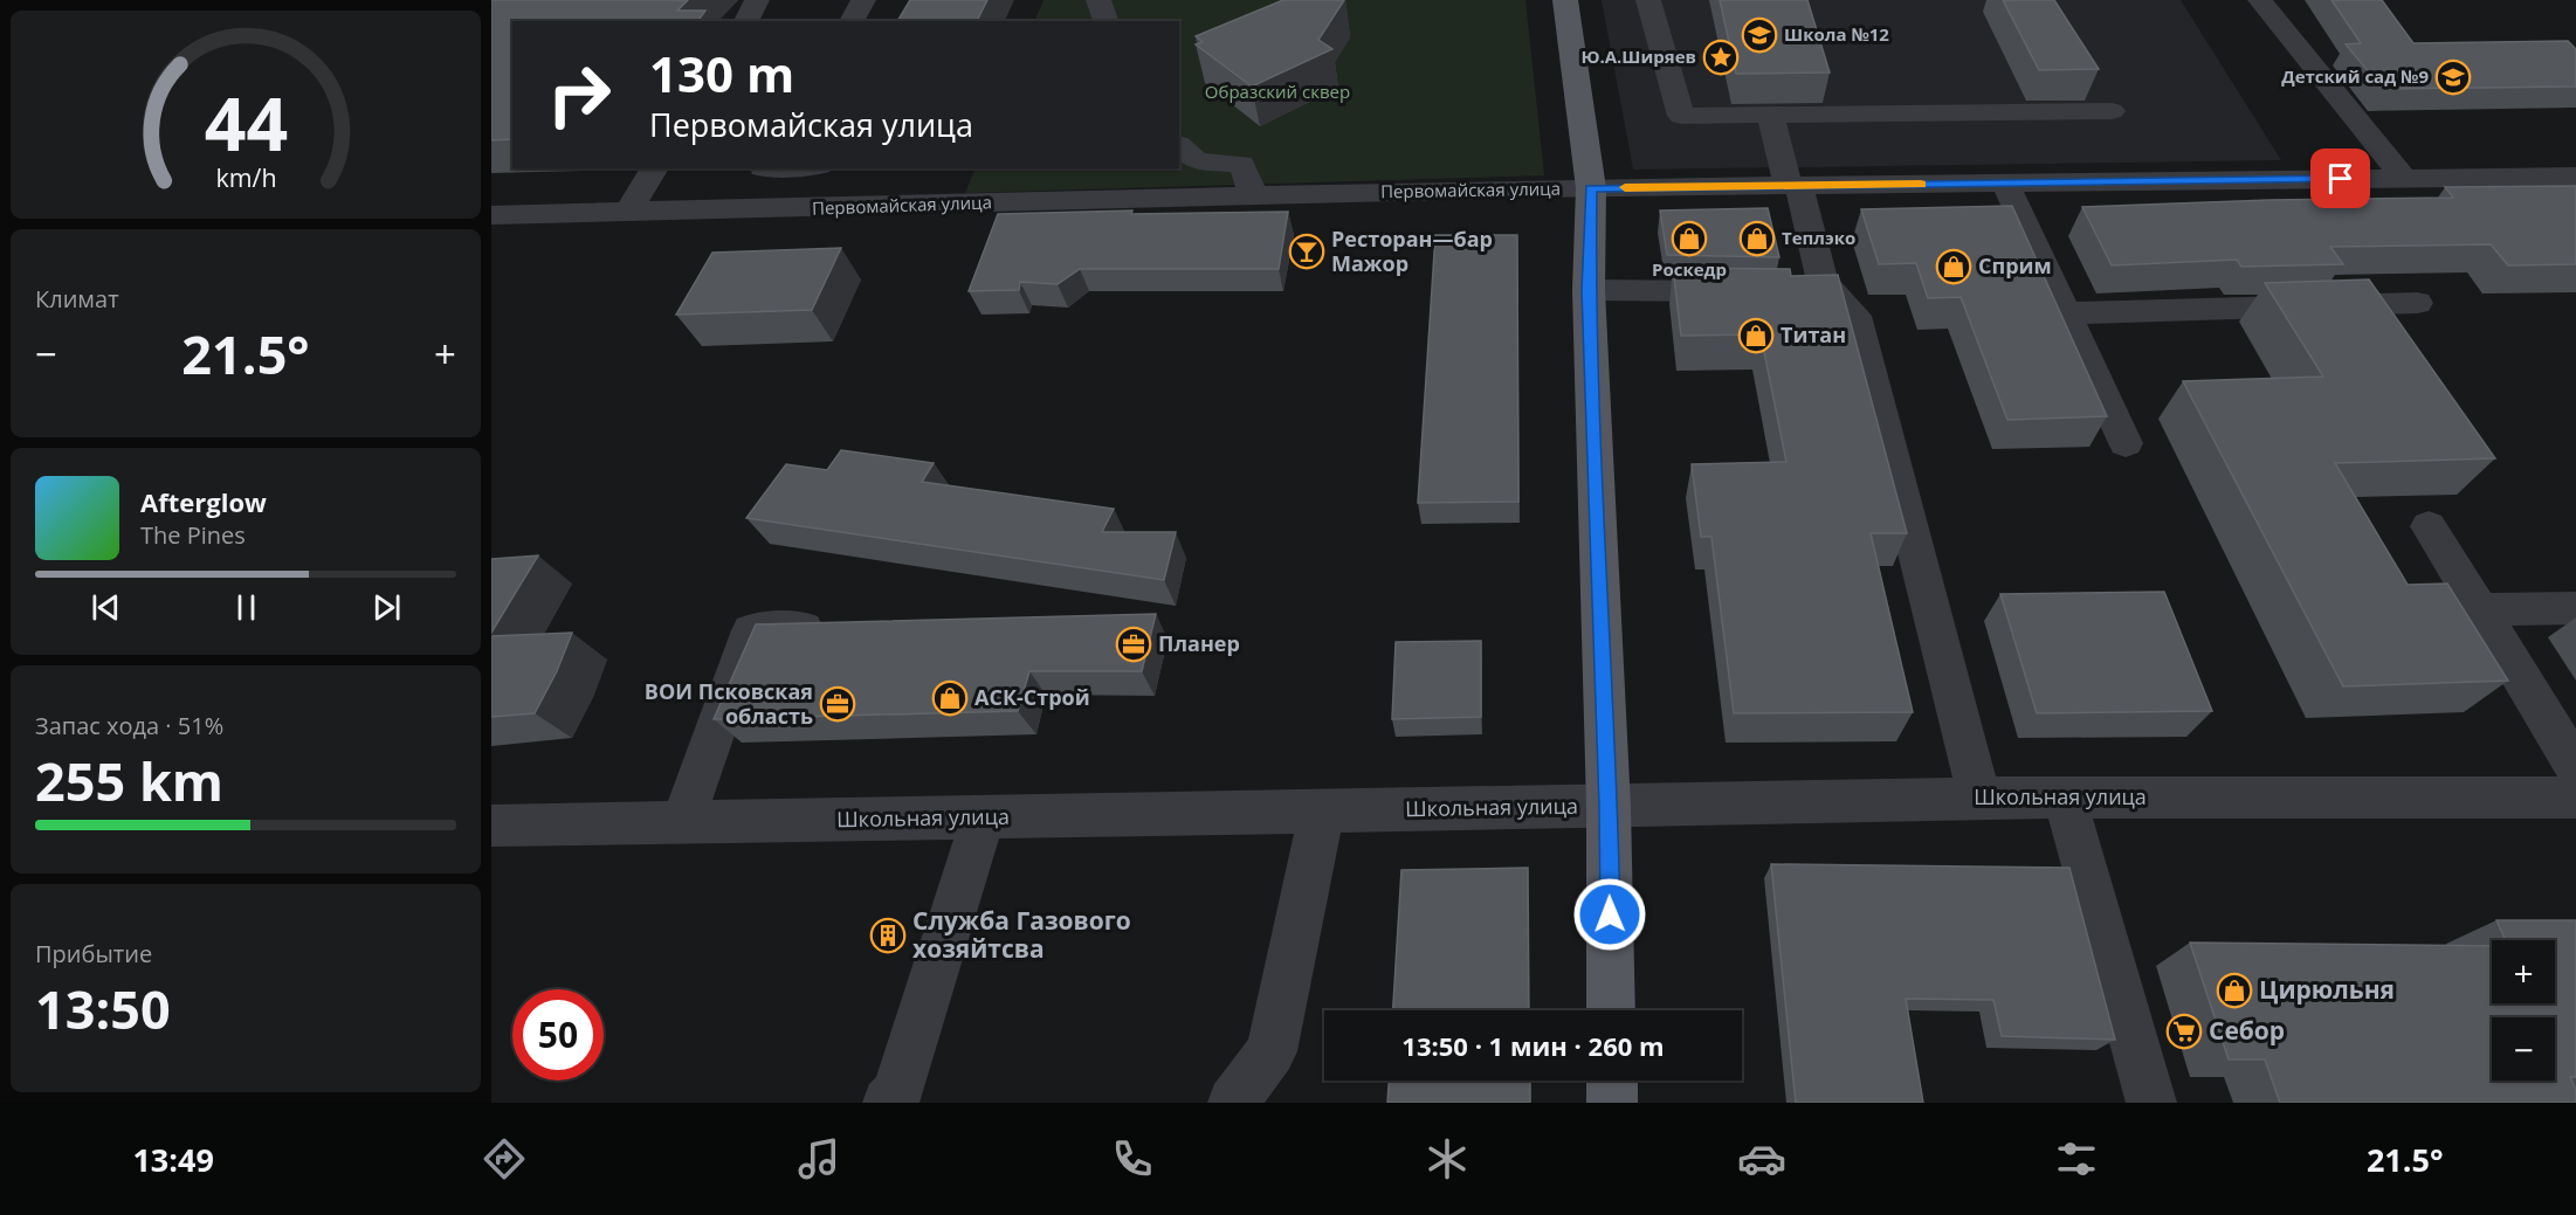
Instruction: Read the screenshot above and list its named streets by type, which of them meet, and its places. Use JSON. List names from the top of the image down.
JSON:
{
  "streets": {
    "street": ["Первомайская улица", "Школьная улица"]
  },
  "parks": ["Образский сквер"],
  "places": {
    "school or university": ["Школа №12", "Детский сад №9"],
    "place": ["Ю.А.Ширяев"],
    "shop": [
      "Роскедр",
      "Теплэко",
      "Сприм",
      "Титан",
      "АСК-Строй",
      "Цирюльня"
    ],
    "bar": ["Ресторан—бар Мажор"],
    "office": ["Планер", "ВОИ Псковская область"],
    "building": ["Служба Газового хозяйтсва"],
    "supermarket": ["Себор"]
  },
  "page": {
    "turn": ["130 m", "Первомайская улица"],
    "tile": [
      "Климат",
      ["Запас хода · 51%", "255 km"],
      ["Прибытие", "13:50"]
    ],
    "heat": ["−", "21.5°", "+"],
    "song": ["Afterglow", "The Pines"],
    "map_buttons": ["+", "−"],
    "limit": "50",
    "trip": "13:50 · 1 мин · 260 m",
    "tabs": ["13:49", "21.5°"],
    "gauge": ["44", "km/h"]
  }
}
